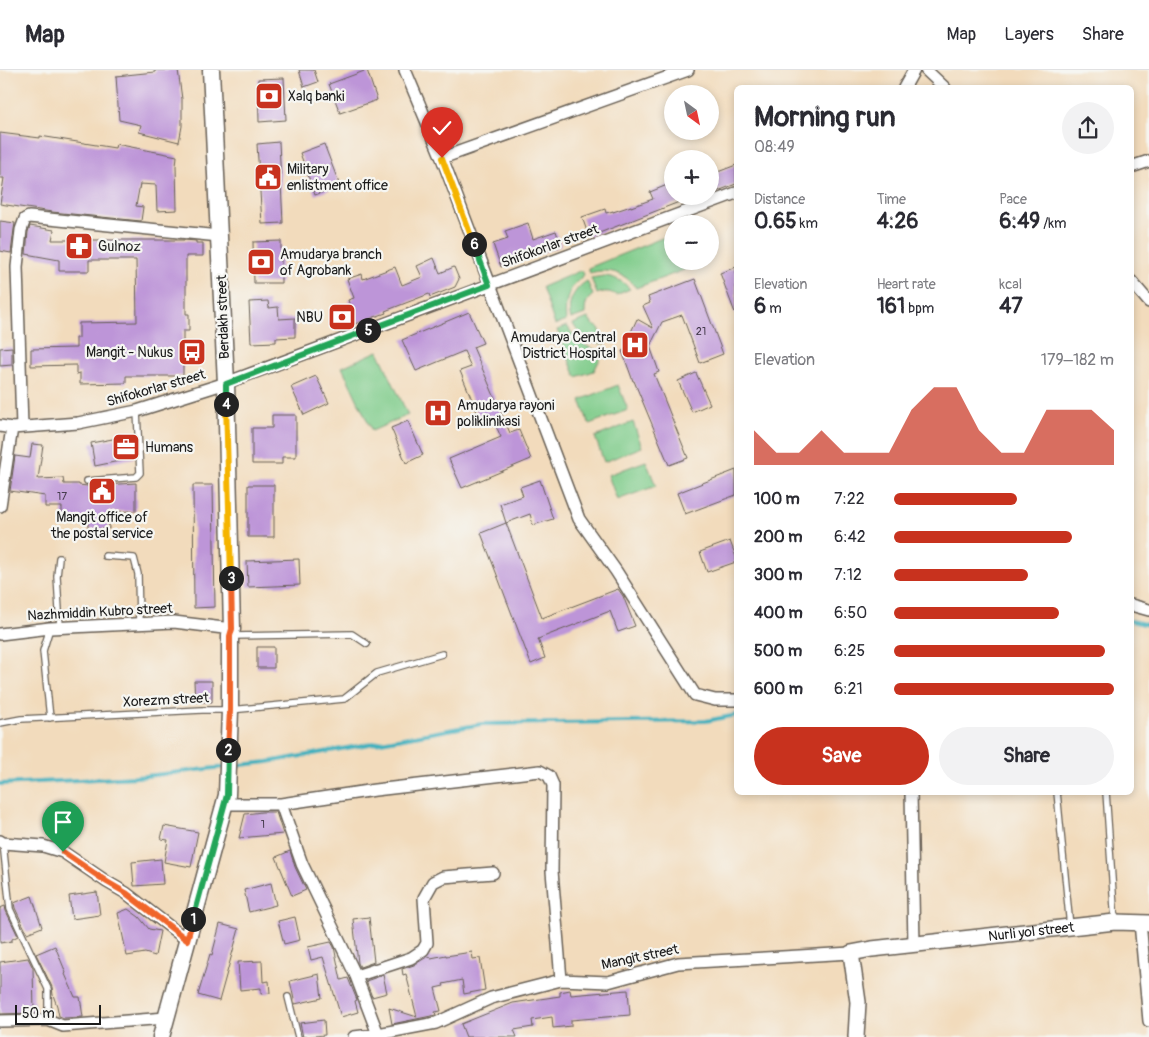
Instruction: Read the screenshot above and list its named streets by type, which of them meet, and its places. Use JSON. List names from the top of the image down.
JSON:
{
  "streets": {
    "main road": ["Berdakh street"],
    "street": [
      "Shifokorlar street",
      "Nazhmiddin Kubro street",
      "Nurli yol street",
      "Mangit street"
    ],
    "lane": ["Xorezm street"]
  },
  "crossings": [
    ["Shifokorlar street", "Berdakh street"],
    ["Berdakh street", "Nazhmiddin Kubro street"],
    ["Berdakh street", "Xorezm street"],
    ["Nurli yol street", "Mangit street"]
  ],
  "places": {
    "bank": ["Xalq banki", "Amudarya branch of Agrobank", "NBU"],
    "public building": ["Military enlistment office", "Mangit office of the postal service"],
    "pharmacy": ["Gulnoz"],
    "hospital": ["Amudarya Central District Hospital", "Amudarya rayoni poliklinikasi"],
    "bus stop": ["Mangit - Nukus"],
    "office": ["Humans"]
  },
  "house_numbers": ["21", "17", "1"],
  "scale_bar": "50 m",
  "north": "bottom right",
  "page": {
    "header": "Map",
    "nav": ["Map", "Layers", "Share"],
    "map_buttons": ["+", "−"],
    "heading": ["Morning run", "08:49"],
    "stats": [
      ["Distance", "0.65 km"],
      ["Time", "4:26"],
      ["Pace", "6:49 /km"],
      ["Elevation", "6 m"],
      ["Heart rate", "161 bpm"],
      ["kcal", "47"]
    ],
    "pins": [
      "6",
      "5",
      "4",
      "3",
      "2",
      "1"
    ],
    "chart": ["Elevation", "179–182 m"],
    "list": [
      {
        "name": "100 m",
        "note": "7:22"
      },
      {
        "name": "200 m",
        "note": "6:42"
      },
      {
        "name": "300 m",
        "note": "7:12"
      },
      {
        "name": "400 m",
        "note": "6:50"
      },
      {
        "name": "500 m",
        "note": "6:25"
      },
      {
        "name": "600 m",
        "note": "6:21"
      }
    ],
    "buttons": ["Save", "Share"],
    "scale": "50 m"
  }
}
